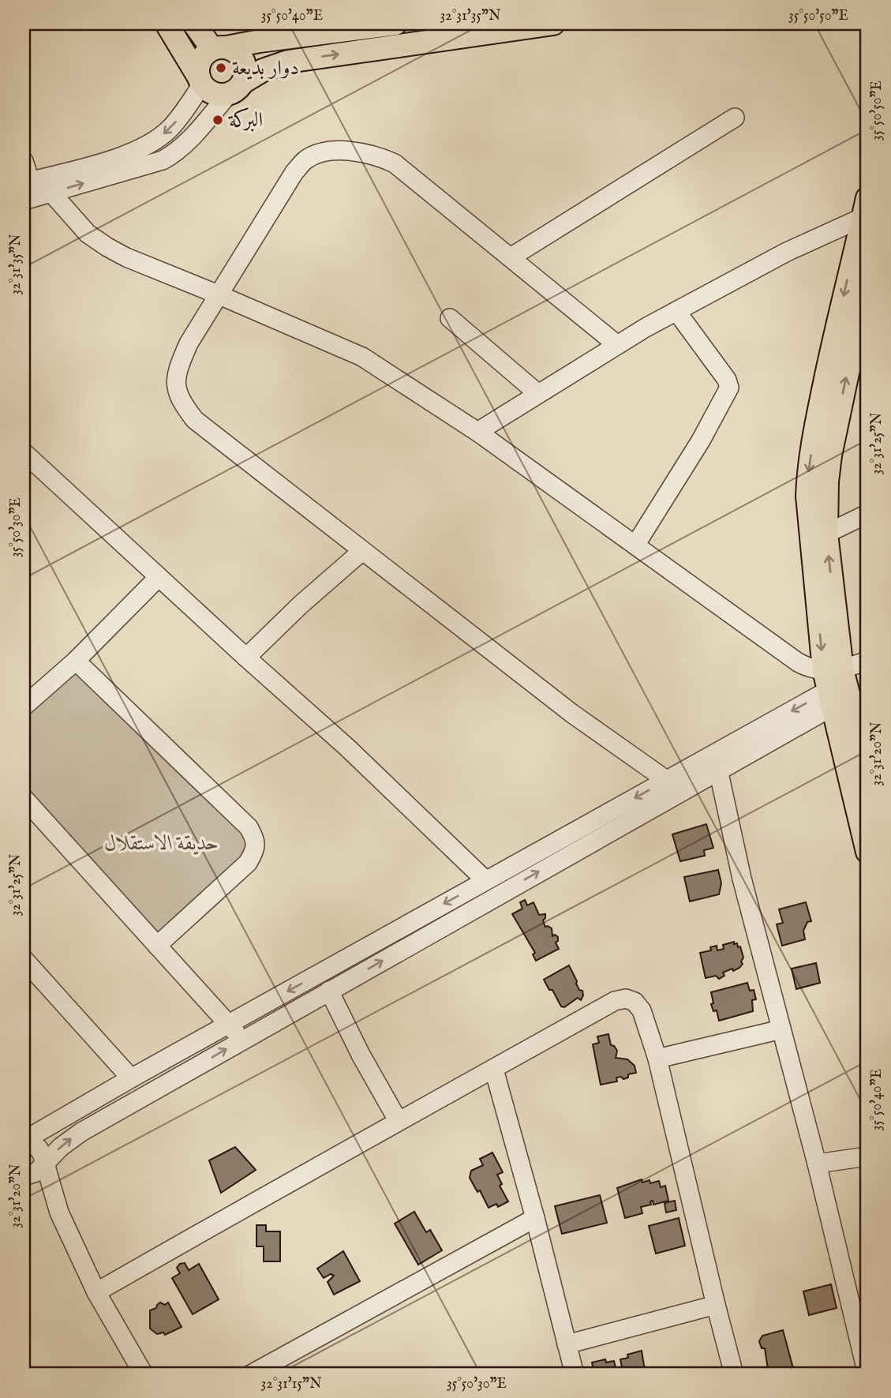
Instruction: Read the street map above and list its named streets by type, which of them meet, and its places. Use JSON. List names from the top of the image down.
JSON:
{
  "parks": ["حديقة الاستقلال"],
  "places": ["دوار بديعة", "البركة"],
  "coordinates": [
    "35°50'40\"E",
    "32°31'35\"N",
    "35°50'50\"E",
    "32°31'25\"N",
    "35°50'30\"E",
    "32°31'20\"N",
    "32°31'15\"N"
  ]
}
